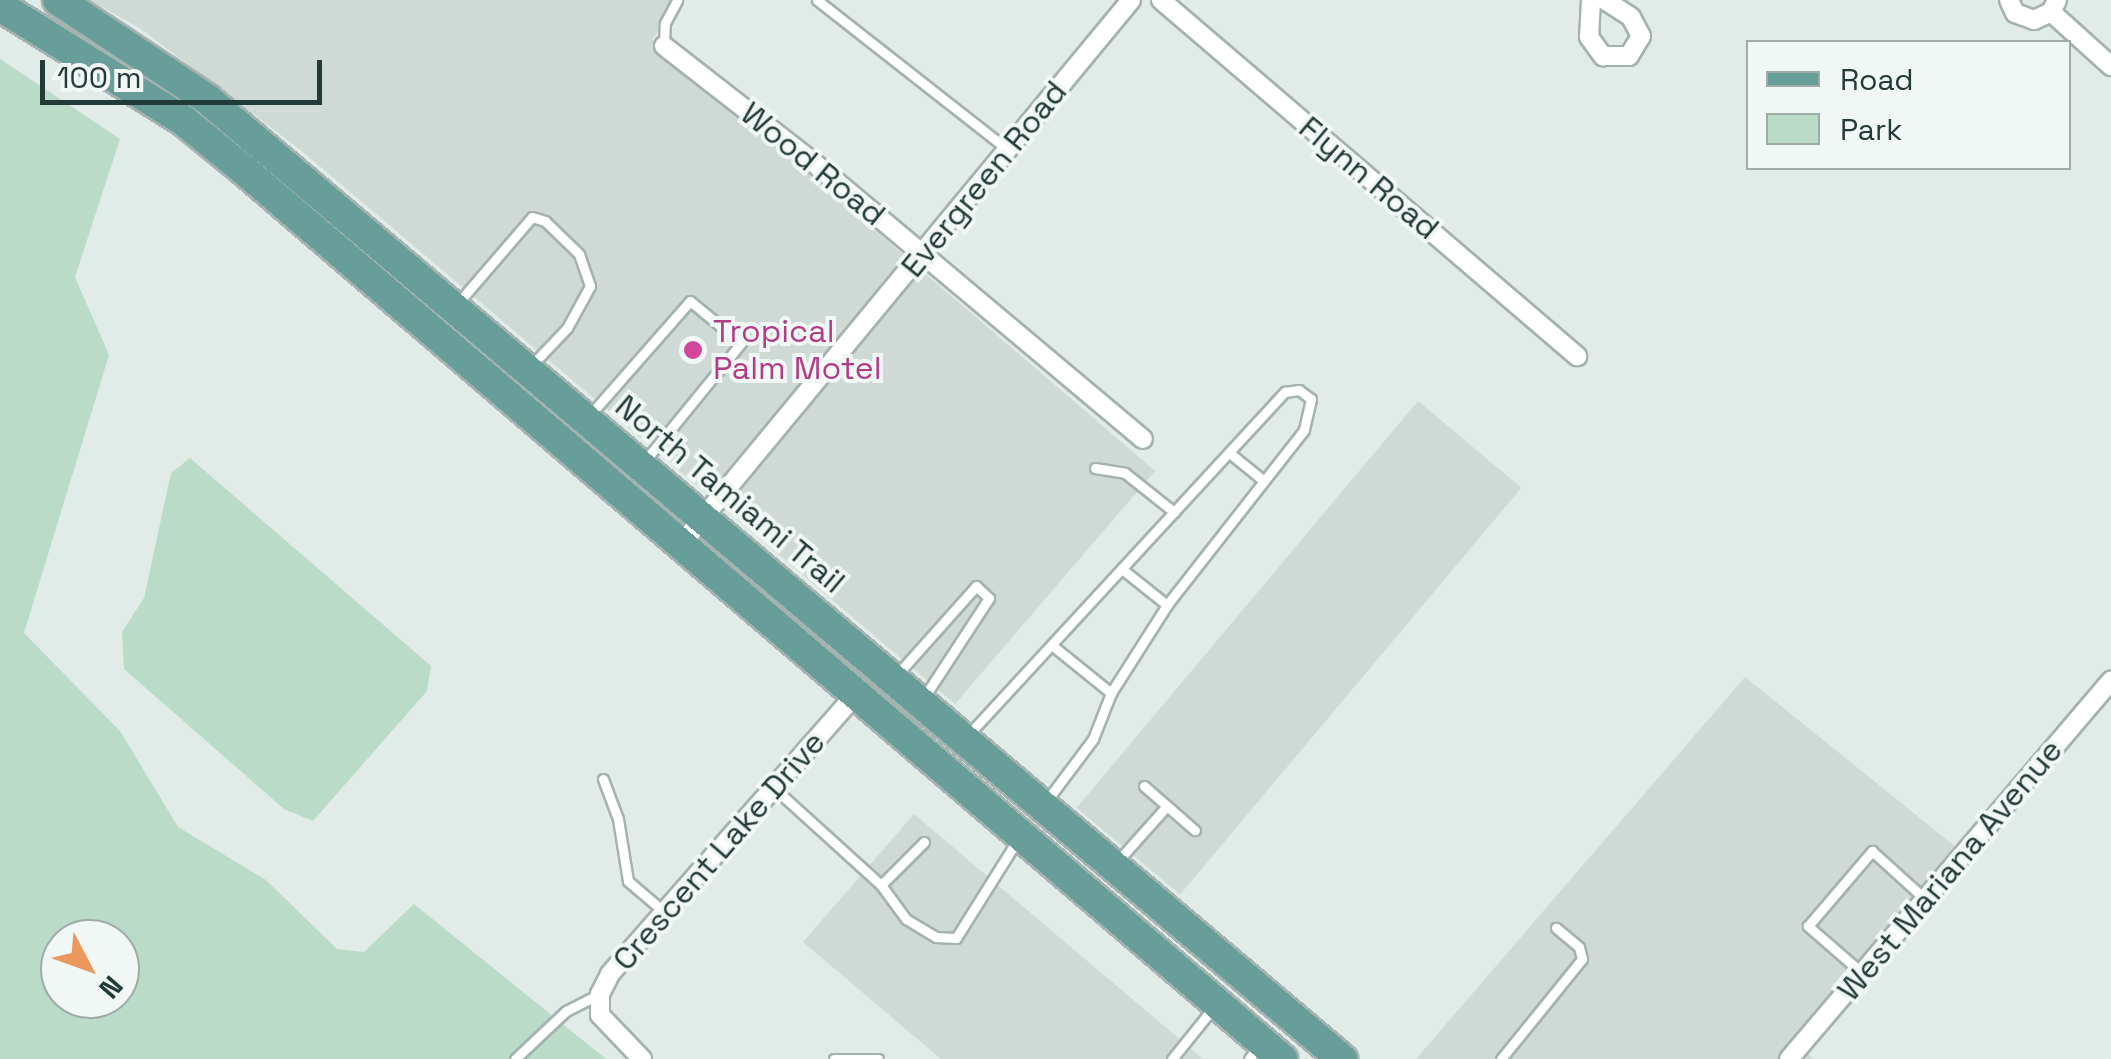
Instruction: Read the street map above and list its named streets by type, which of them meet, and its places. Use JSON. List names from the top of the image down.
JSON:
{
  "streets": {
    "main road": ["North Tamiami Trail"],
    "street": [
      "Wood Road",
      "Flynn Road",
      "Evergreen Road",
      "Crescent Lake Drive",
      "West Mariana Avenue"
    ]
  },
  "crossings": [
    ["Wood Road", "Evergreen Road"],
    ["Evergreen Road", "North Tamiami Trail"],
    ["North Tamiami Trail", "Crescent Lake Drive"]
  ],
  "places": ["Tropical Palm Motel"],
  "legend": ["Road", "Park"],
  "scale_bar": "100 m",
  "north": "bottom right"
}
